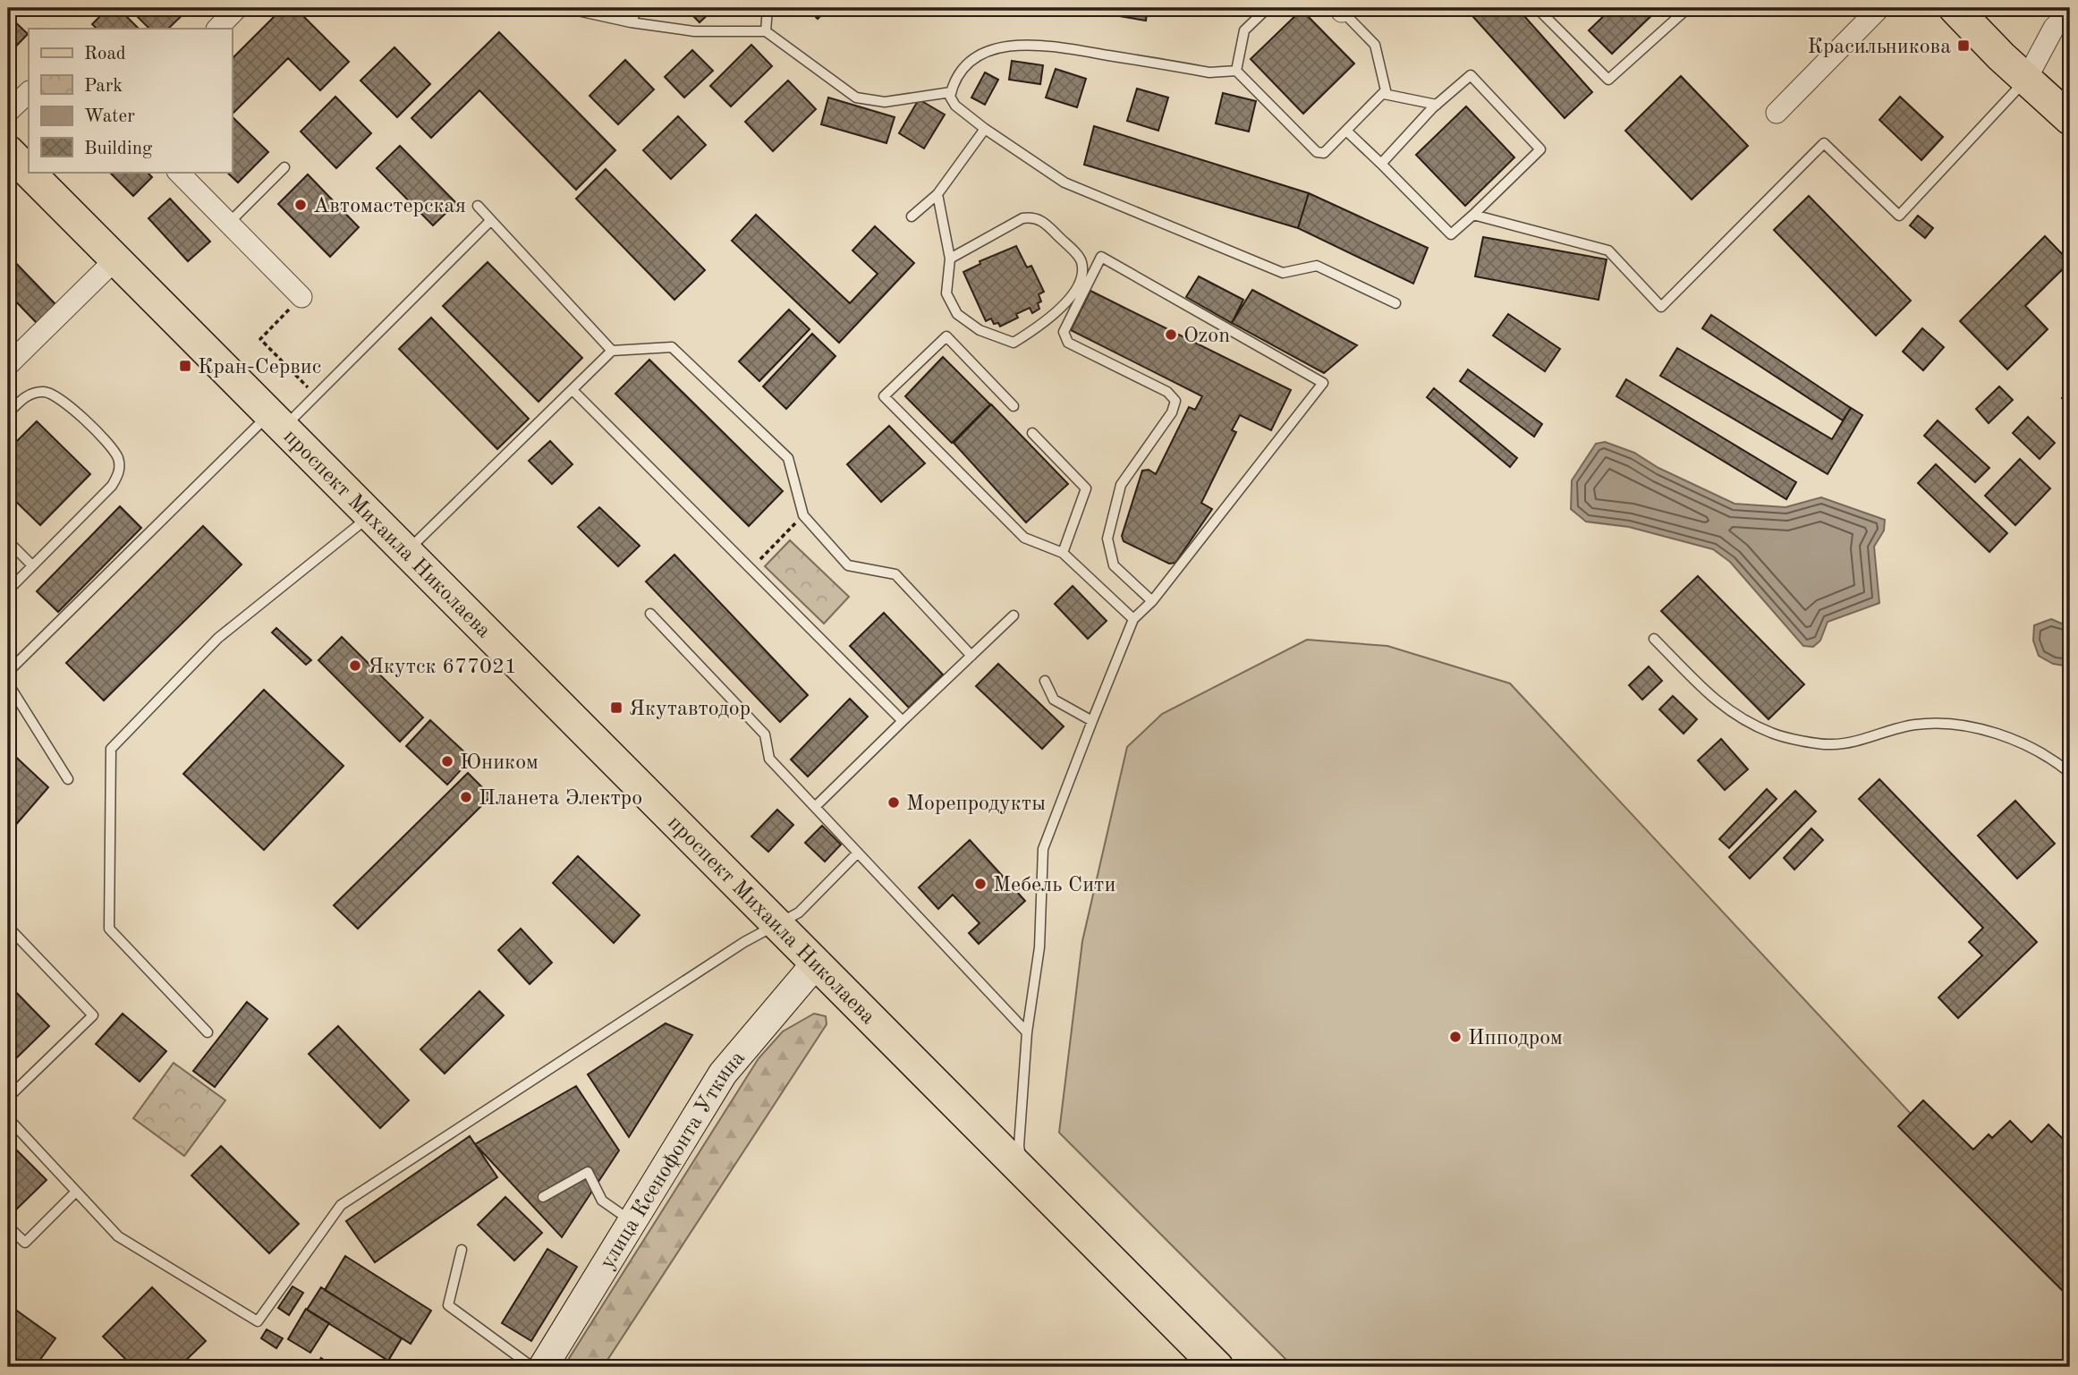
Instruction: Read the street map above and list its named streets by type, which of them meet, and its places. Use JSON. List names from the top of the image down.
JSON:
{
  "streets": {
    "main road": ["проспект Михаила Николаева"],
    "street": ["улица Ксенофонта Уткина"]
  },
  "crossings": [
    ["проспект Михаила Николаева", "улица Ксенофонта Уткина"]
  ],
  "places": {
    "transit": ["Красильникова", "Кран-Сервис", "Якутавтодор"],
    "other": [
      "Автомастерская",
      "Ozon",
      "Якутск 677021",
      "Юником",
      "Планета Электро",
      "Морепродукты",
      "Мебель Сити",
      "Ипподром"
    ]
  },
  "legend": [
    "Road",
    "Park",
    "Water",
    "Building"
  ]
}
